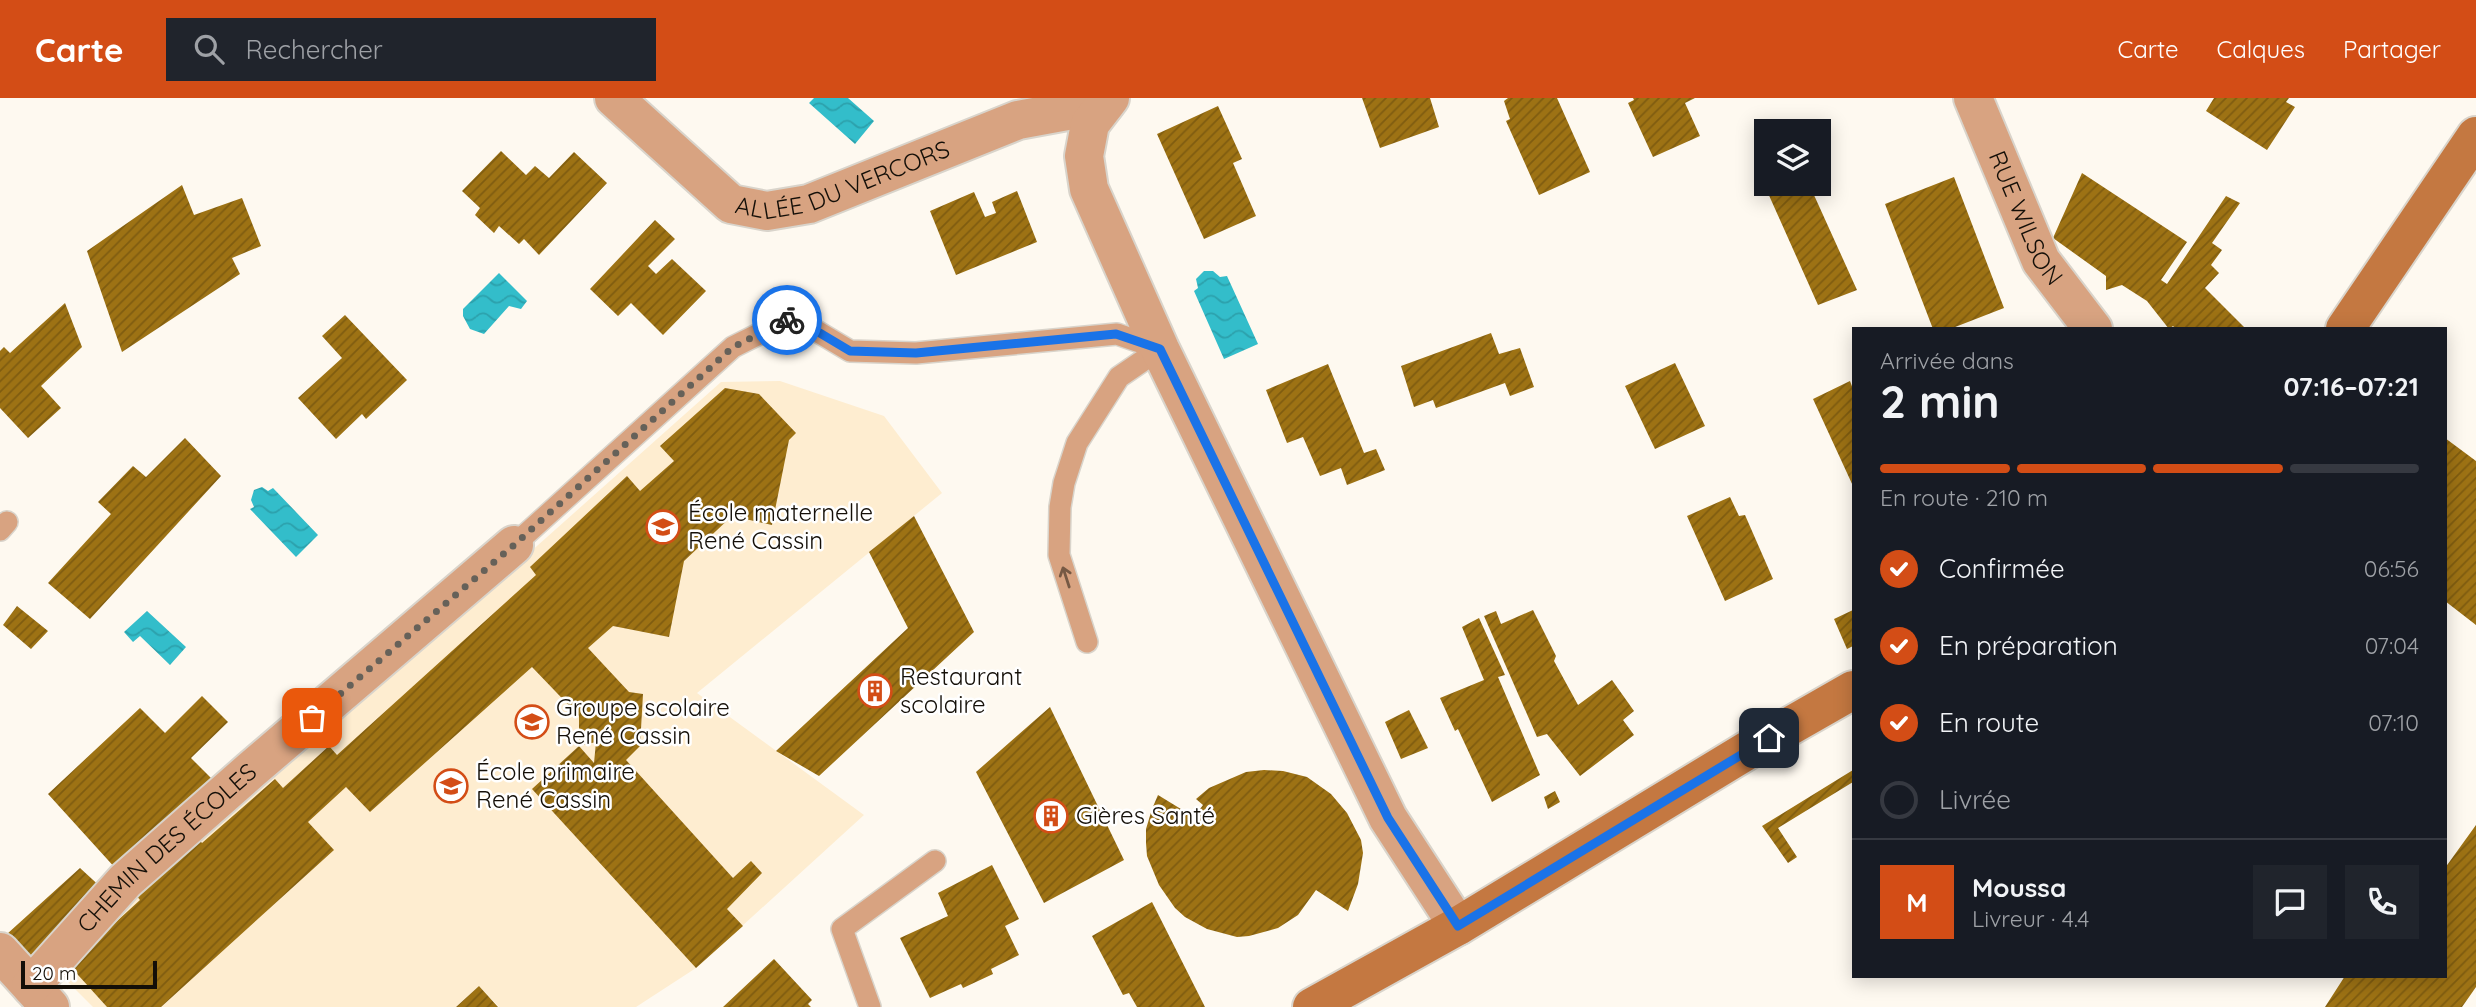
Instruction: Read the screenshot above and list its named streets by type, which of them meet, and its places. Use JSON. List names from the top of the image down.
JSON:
{
  "streets": {
    "street": ["ALLÉE DU VERCORS", "RUE WILSON", "CHEMIN DES ÉCOLES"]
  },
  "places": {
    "school or university": ["École maternelle René Cassin", "Groupe scolaire René Cassin", "École primaire René Cassin"],
    "building": ["Restaurant scolaire", "Gières Santé"]
  },
  "scale_bar": "20 m",
  "page": {
    "header": "Carte",
    "search": "Rechercher",
    "nav": ["Carte", "Calques", "Partager"],
    "heading": ["2 min", "Arrivée dans", "07:16–07:21"],
    "panel": ["Moussa", "Livreur · 4.4"],
    "bar": "En route · 210 m",
    "list": [
      ["Confirmée", "06:56"],
      ["En préparation", "07:04"],
      ["En route", "07:10"],
      "Livrée"
    ],
    "round": "M",
    "scale": "20 m"
  }
}
